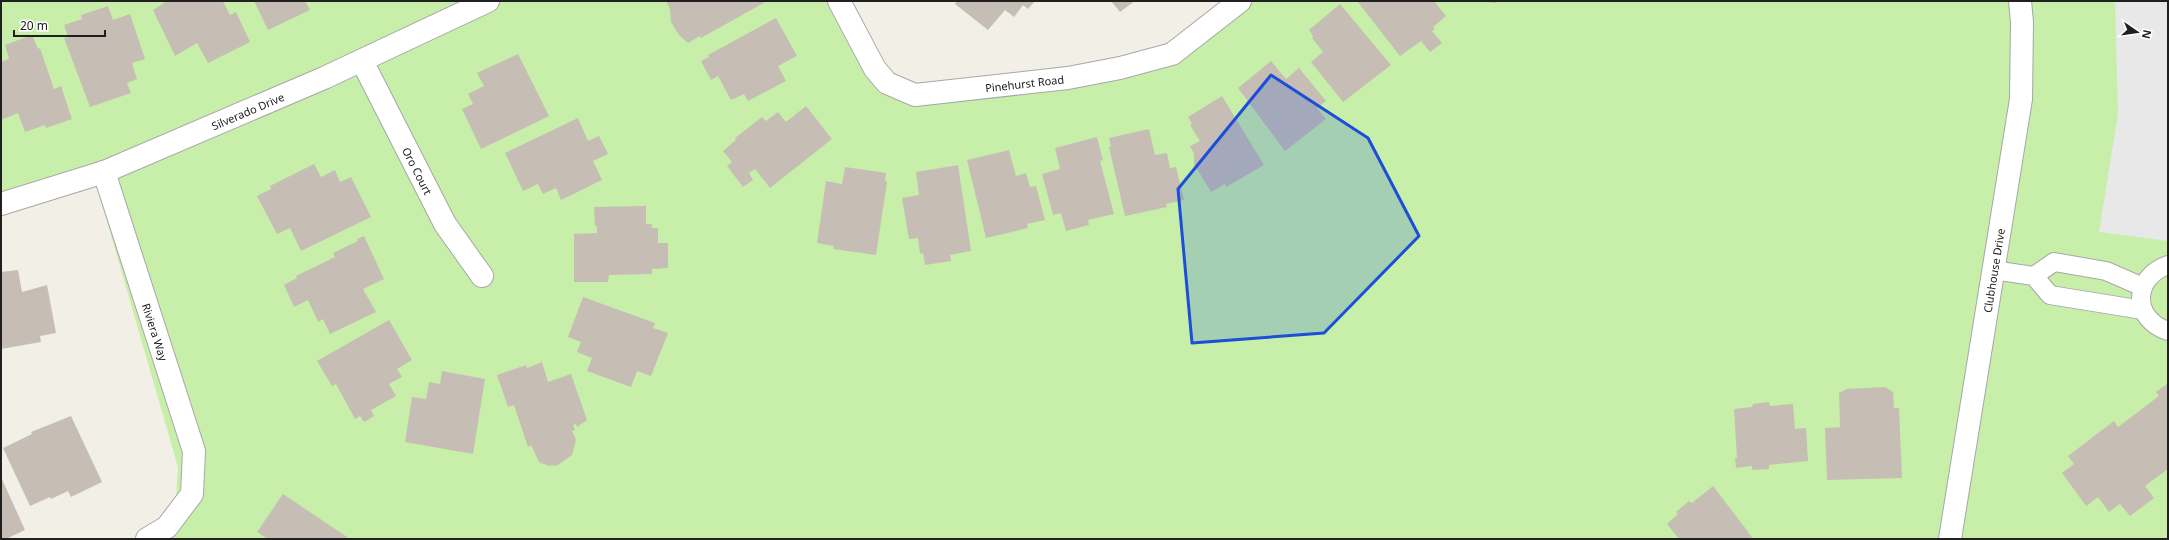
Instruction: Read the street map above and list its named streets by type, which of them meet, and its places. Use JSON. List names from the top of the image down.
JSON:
{
  "streets": {
    "street": [
      "Pinehurst Road",
      "Silverado Drive",
      "Oro Court",
      "Clubhouse Drive",
      "Riviera Way"
    ]
  },
  "crossings": [
    ["Silverado Drive", "Oro Court"],
    ["Silverado Drive", "Riviera Way"]
  ],
  "scale_bar": "20 m",
  "north": "right"
}
